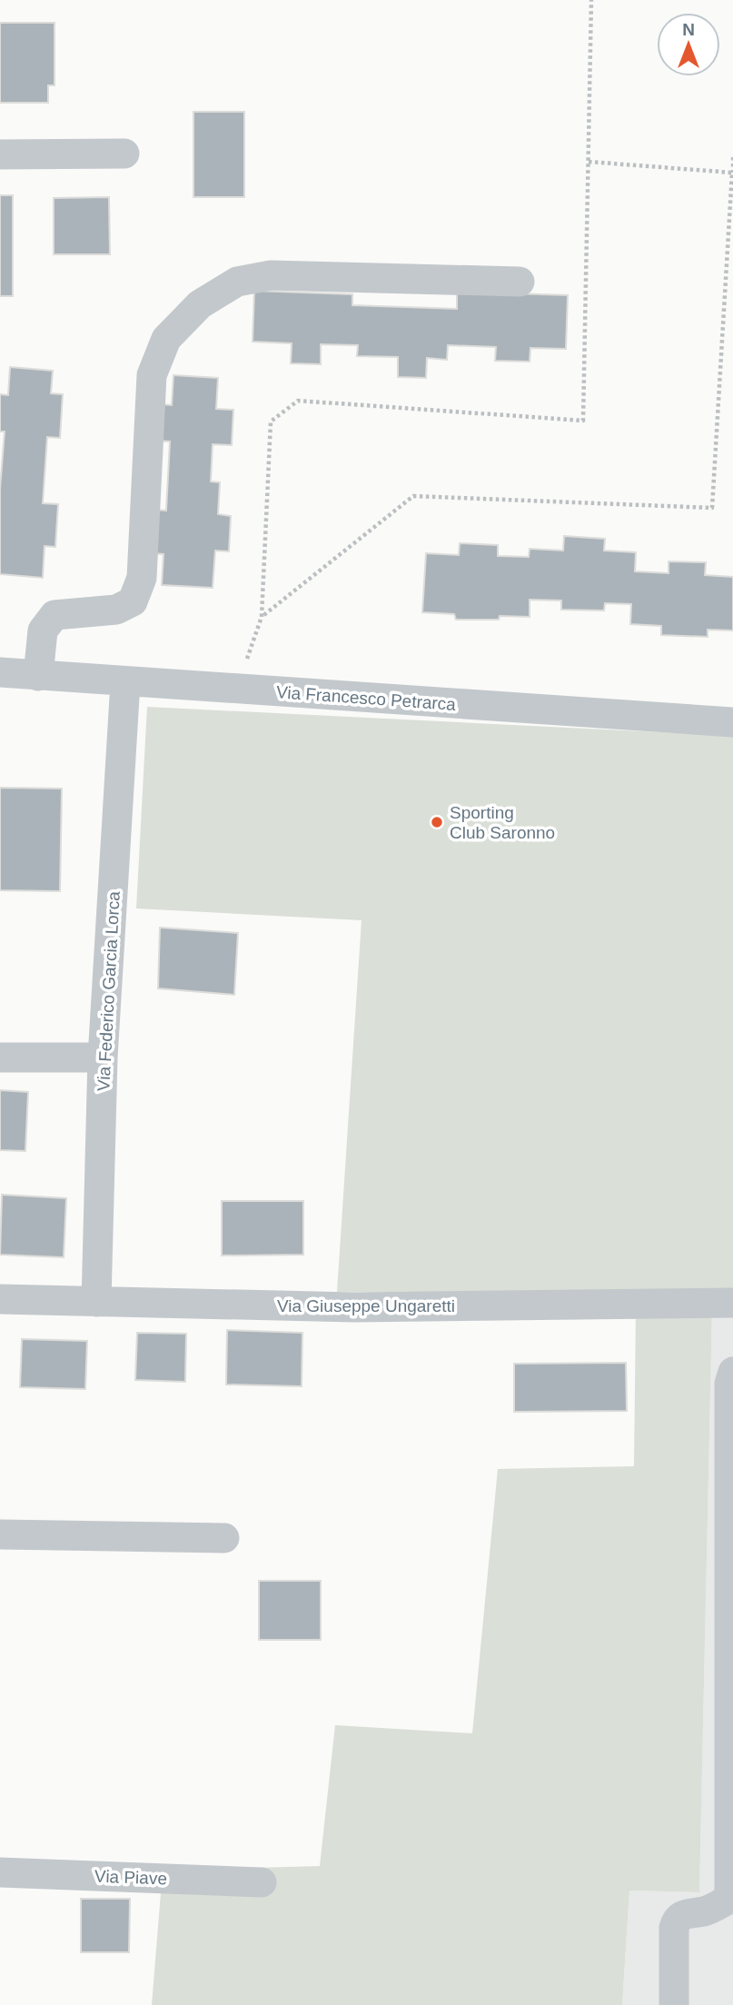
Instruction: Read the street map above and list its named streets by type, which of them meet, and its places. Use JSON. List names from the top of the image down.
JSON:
{
  "streets": {
    "street": [
      "Via Francesco Petrarca",
      "Via Federico Garcia Lorca",
      "Via Giuseppe Ungaretti",
      "Via Piave"
    ]
  },
  "crossings": [
    ["Via Francesco Petrarca", "Via Federico Garcia Lorca"],
    ["Via Federico Garcia Lorca", "Via Giuseppe Ungaretti"]
  ],
  "places": ["Sporting Club Saronno"],
  "north": "top"
}
